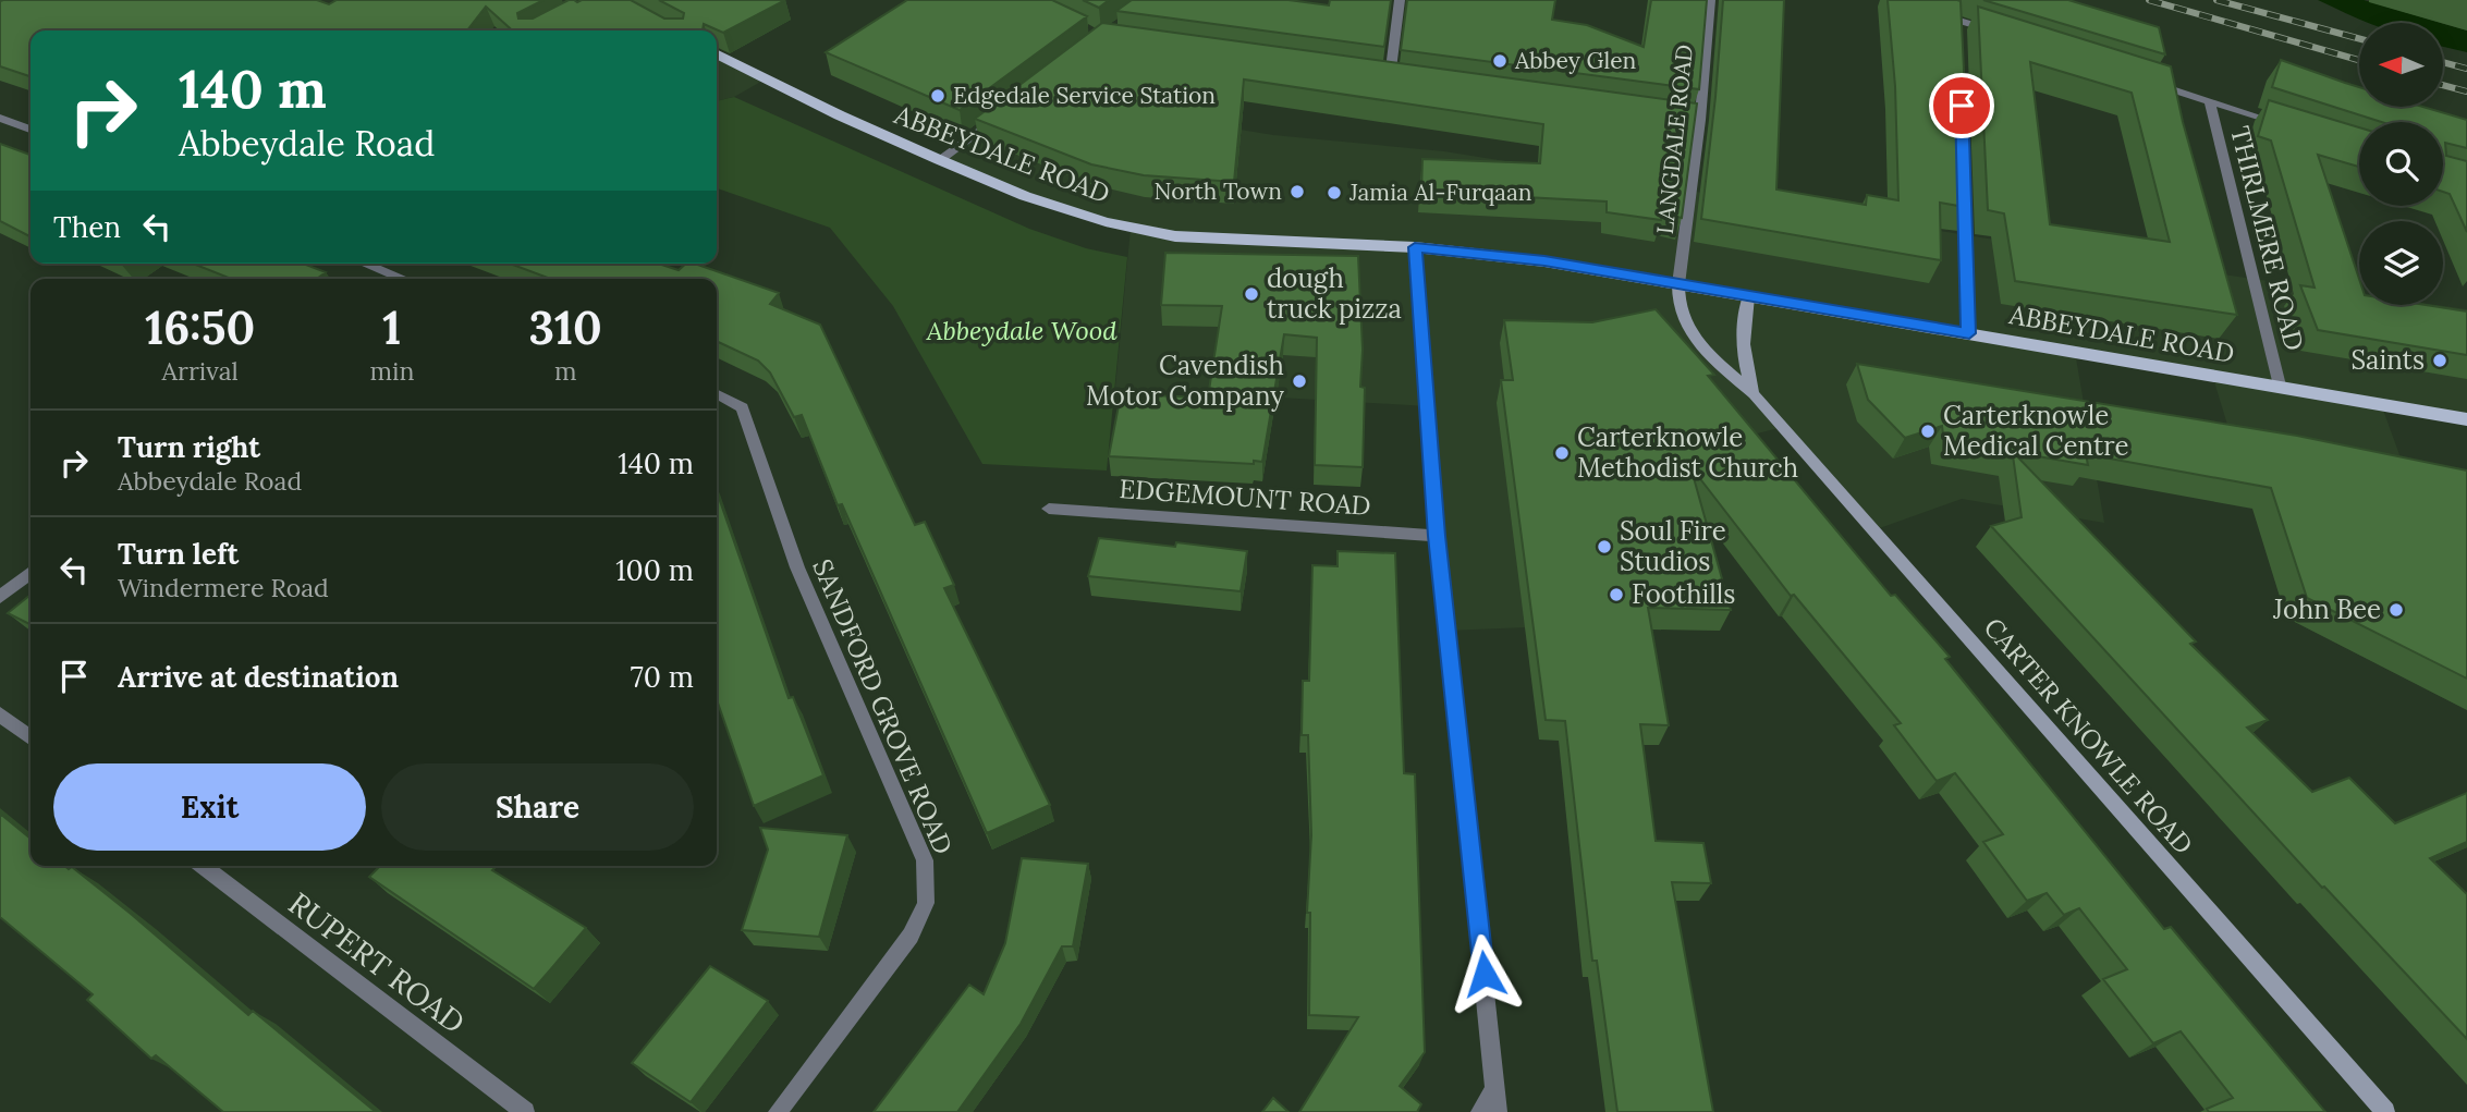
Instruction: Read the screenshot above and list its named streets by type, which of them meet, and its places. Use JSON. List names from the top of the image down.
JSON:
{
  "streets": {
    "main road": ["ABBEYDALE ROAD"],
    "street": [
      "LANGDALE ROAD",
      "THIRLMERE ROAD",
      "EDGEMOUNT ROAD",
      "SANDFORD GROVE ROAD",
      "CARTER KNOWLE ROAD",
      "RUPERT ROAD"
    ]
  },
  "crossings": [
    ["LANGDALE ROAD", "ABBEYDALE ROAD"],
    ["LANGDALE ROAD", "CARTER KNOWLE ROAD"],
    ["ABBEYDALE ROAD", "THIRLMERE ROAD"],
    ["ABBEYDALE ROAD", "CARTER KNOWLE ROAD"]
  ],
  "parks": ["Abbeydale Wood"],
  "places": [
    "Abbey Glen",
    "Edgedale Service Station",
    "North Town",
    "Jamia Al-Furqaan",
    "dough truck pizza",
    "Saints",
    "Cavendish Motor Company",
    "Carterknowle Medical Centre",
    "Carterknowle Methodist Church",
    "Soul Fire Studios",
    "Foothills",
    "John Bee"
  ],
  "north": "left",
  "page": {
    "turn": ["140 m", "Abbeydale Road"],
    "then": "Then",
    "eta": [
      "16:50",
      "Arrival",
      "1",
      "min",
      "310",
      "m"
    ],
    "list": [
      {
        "name": "Turn right",
        "note": "Abbeydale Road",
        "value": "140 m"
      },
      {
        "name": "Turn left",
        "note": "Windermere Road",
        "value": "100 m"
      },
      {
        "name": "Arrive at destination",
        "value": "70 m"
      }
    ],
    "buttons": ["Exit", "Share"]
  }
}
